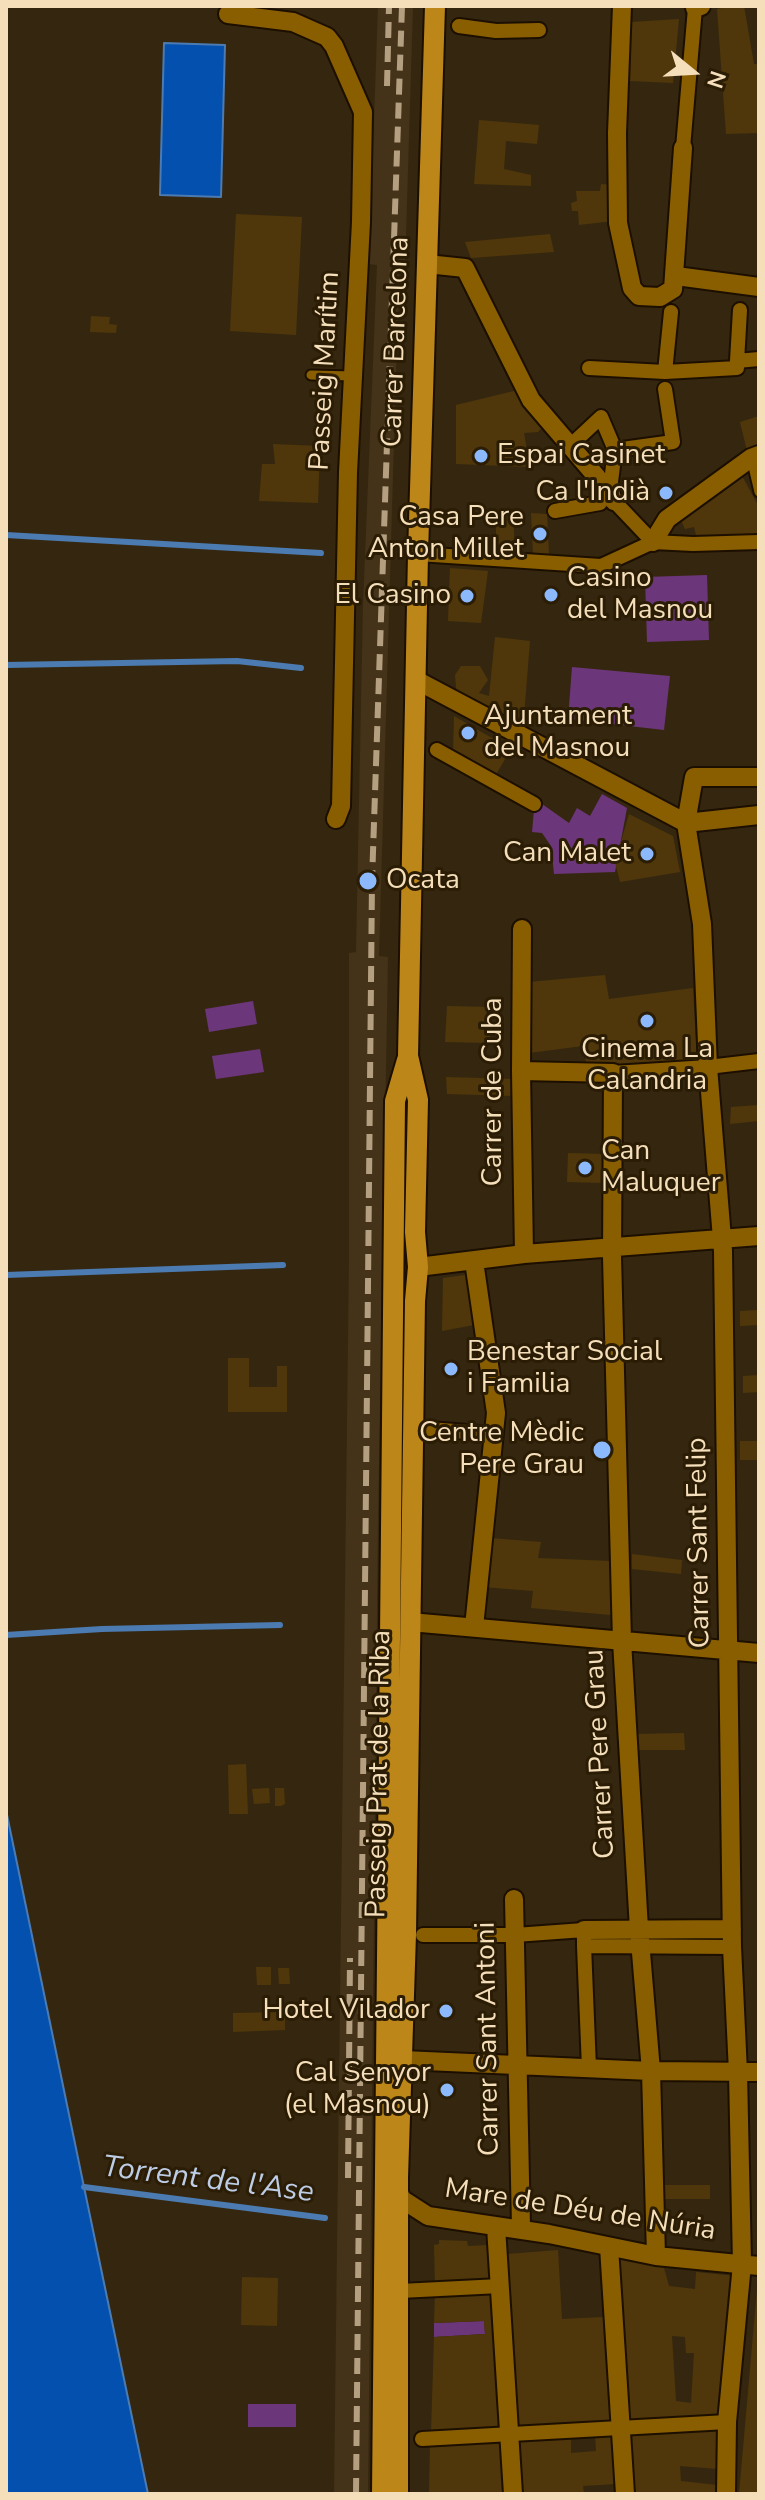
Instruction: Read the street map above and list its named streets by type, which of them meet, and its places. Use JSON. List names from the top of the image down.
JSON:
{
  "streets": {
    "main road": ["Carrer Barcelona", "Passeig Prat de la Riba"],
    "street": [
      "Passeig Marítim",
      "Carrer de Cuba",
      "Carrer Sant Felip",
      "Carrer Pere Grau",
      "Carrer Sant Antoni",
      "Mare de Déu de Núria"
    ]
  },
  "crossings": [
    ["Carrer Sant Felip", "Mare de Déu de Núria"],
    ["Carrer Pere Grau", "Mare de Déu de Núria"],
    ["Passeig Prat de la Riba", "Mare de Déu de Núria"]
  ],
  "water": ["Torrent de l'Ase"],
  "places": [
    "Espai Casinet",
    "Ca l'Indià",
    "Casa Pere Anton Millet",
    "Casino del Masnou",
    "El Casino",
    "Ajuntament del Masnou",
    "Can Malet",
    "Ocata",
    "Cinema La Calandria",
    "Can Maluquer",
    "Benestar Social i Familia",
    "Centre Mèdic Pere Grau",
    "Hotel Vilador",
    "Cal Senyor (el Masnou)"
  ],
  "north": "right"
}
